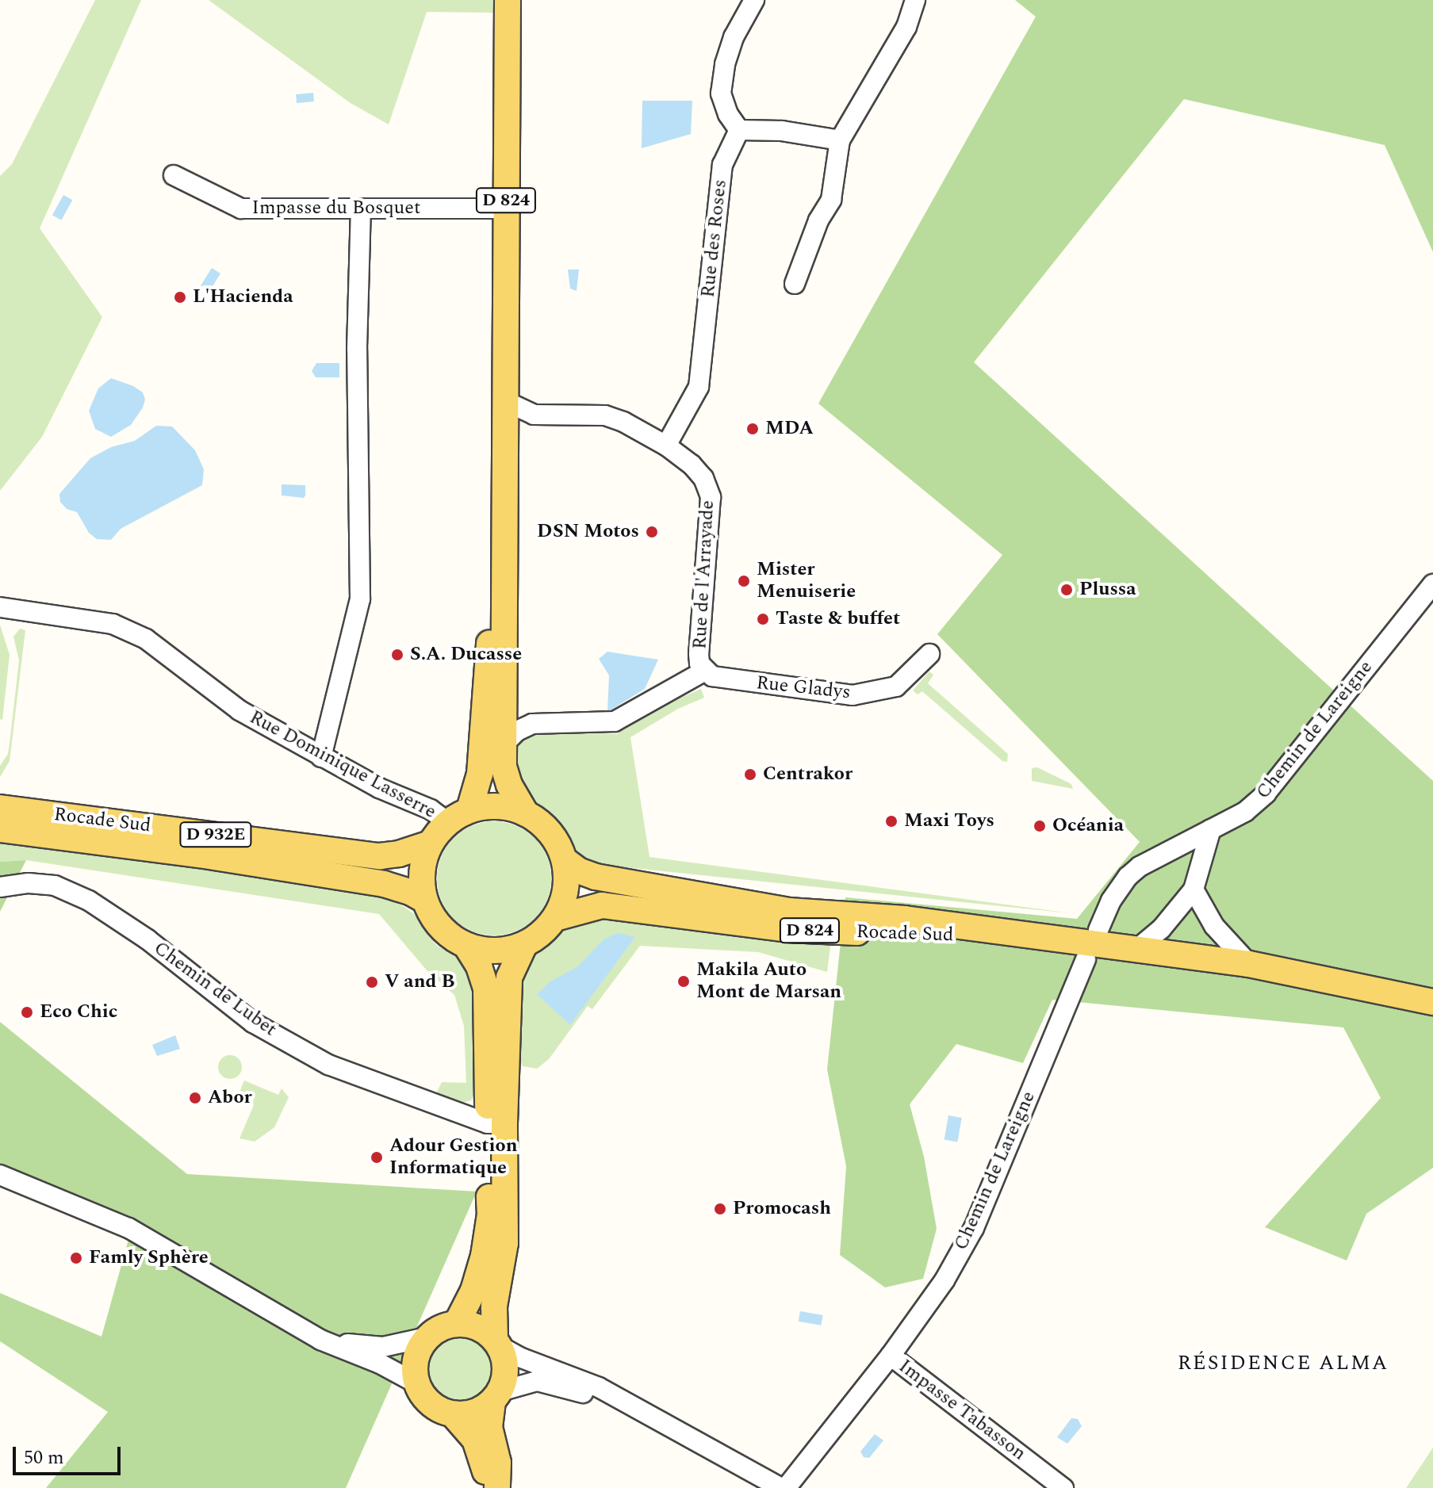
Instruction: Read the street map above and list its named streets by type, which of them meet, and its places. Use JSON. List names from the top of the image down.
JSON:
{
  "streets": {
    "main road": ["D 824", "Rocade Sud", "D 932E"],
    "street": [
      "Impasse du Bosquet",
      "Rue des Roses",
      "Rue de l'Arrayade",
      "Rue Gladys",
      "Chemin de Lareigne",
      "Rue Dominique Lasserre",
      "Chemin de Lubet",
      "Impasse Tabasson"
    ]
  },
  "crossings": [
    ["D 824", "Impasse du Bosquet"],
    ["D 824", "Rue de l'Arrayade"],
    ["D 824", "Rue Dominique Lasserre"],
    ["D 824", "Rocade Sud"],
    ["Rue des Roses", "Rue de l'Arrayade"],
    ["Rue de l'Arrayade", "Rue Gladys"],
    ["Chemin de Lareigne", "Impasse Tabasson"],
    ["Rue Dominique Lasserre", "Rocade Sud"]
  ],
  "districts": ["RÉSIDENCE ALMA"],
  "places": [
    "L'Hacienda",
    "MDA",
    "DSN Motos",
    "Mister Menuiserie",
    "Plussa",
    "Taste & buffet",
    "S.A. Ducasse",
    "Centrakor",
    "Maxi Toys",
    "Océania",
    "Makila Auto Mont de Marsan",
    "V and B",
    "Eco Chic",
    "Abor",
    "Adour Gestion Informatique",
    "Promocash",
    "Famly Sphère"
  ],
  "scale_bar": "50 m"
}
